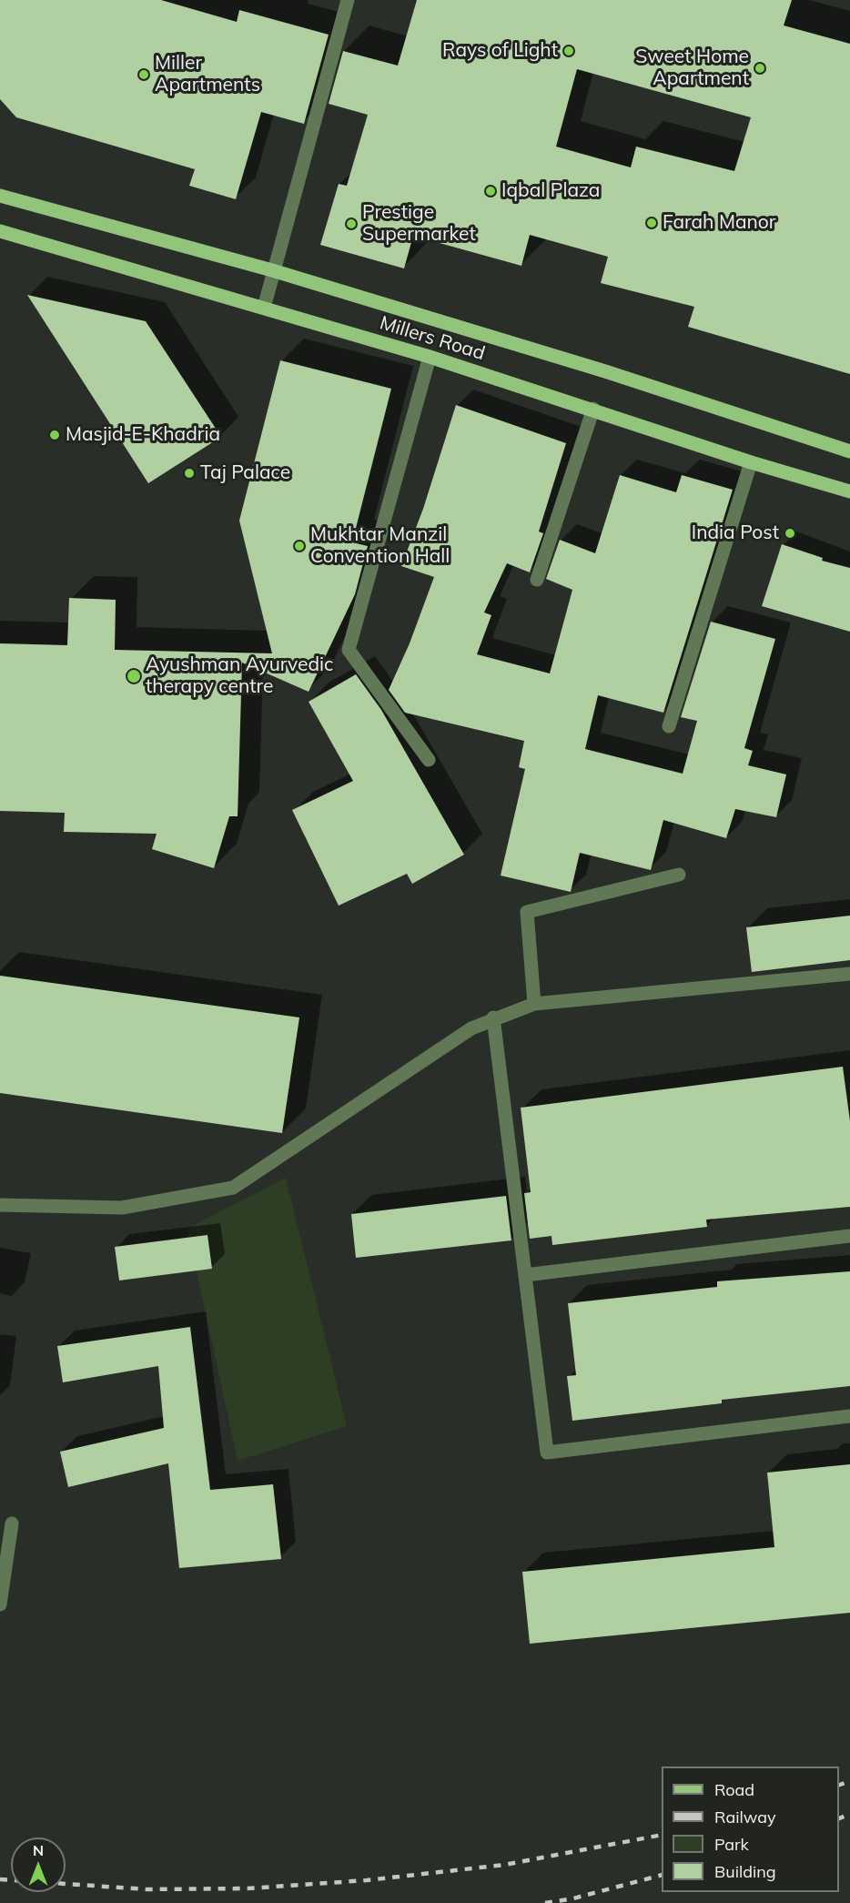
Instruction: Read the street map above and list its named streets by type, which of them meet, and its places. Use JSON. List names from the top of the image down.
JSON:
{
  "streets": {
    "main road": ["Millers Road"]
  },
  "places": [
    "Rays of Light",
    "Sweet Home Apartment",
    "Miller Apartments",
    "Iqbal Plaza",
    "Farah Manor",
    "Prestige Supermarket",
    "Masjid-E-Khadria",
    "Taj Palace",
    "India Post",
    "Mukhtar Manzil Convention Hall",
    "Ayushman Ayurvedic therapy centre"
  ],
  "legend": [
    "Road",
    "Railway",
    "Park",
    "Building"
  ],
  "north": "top"
}
